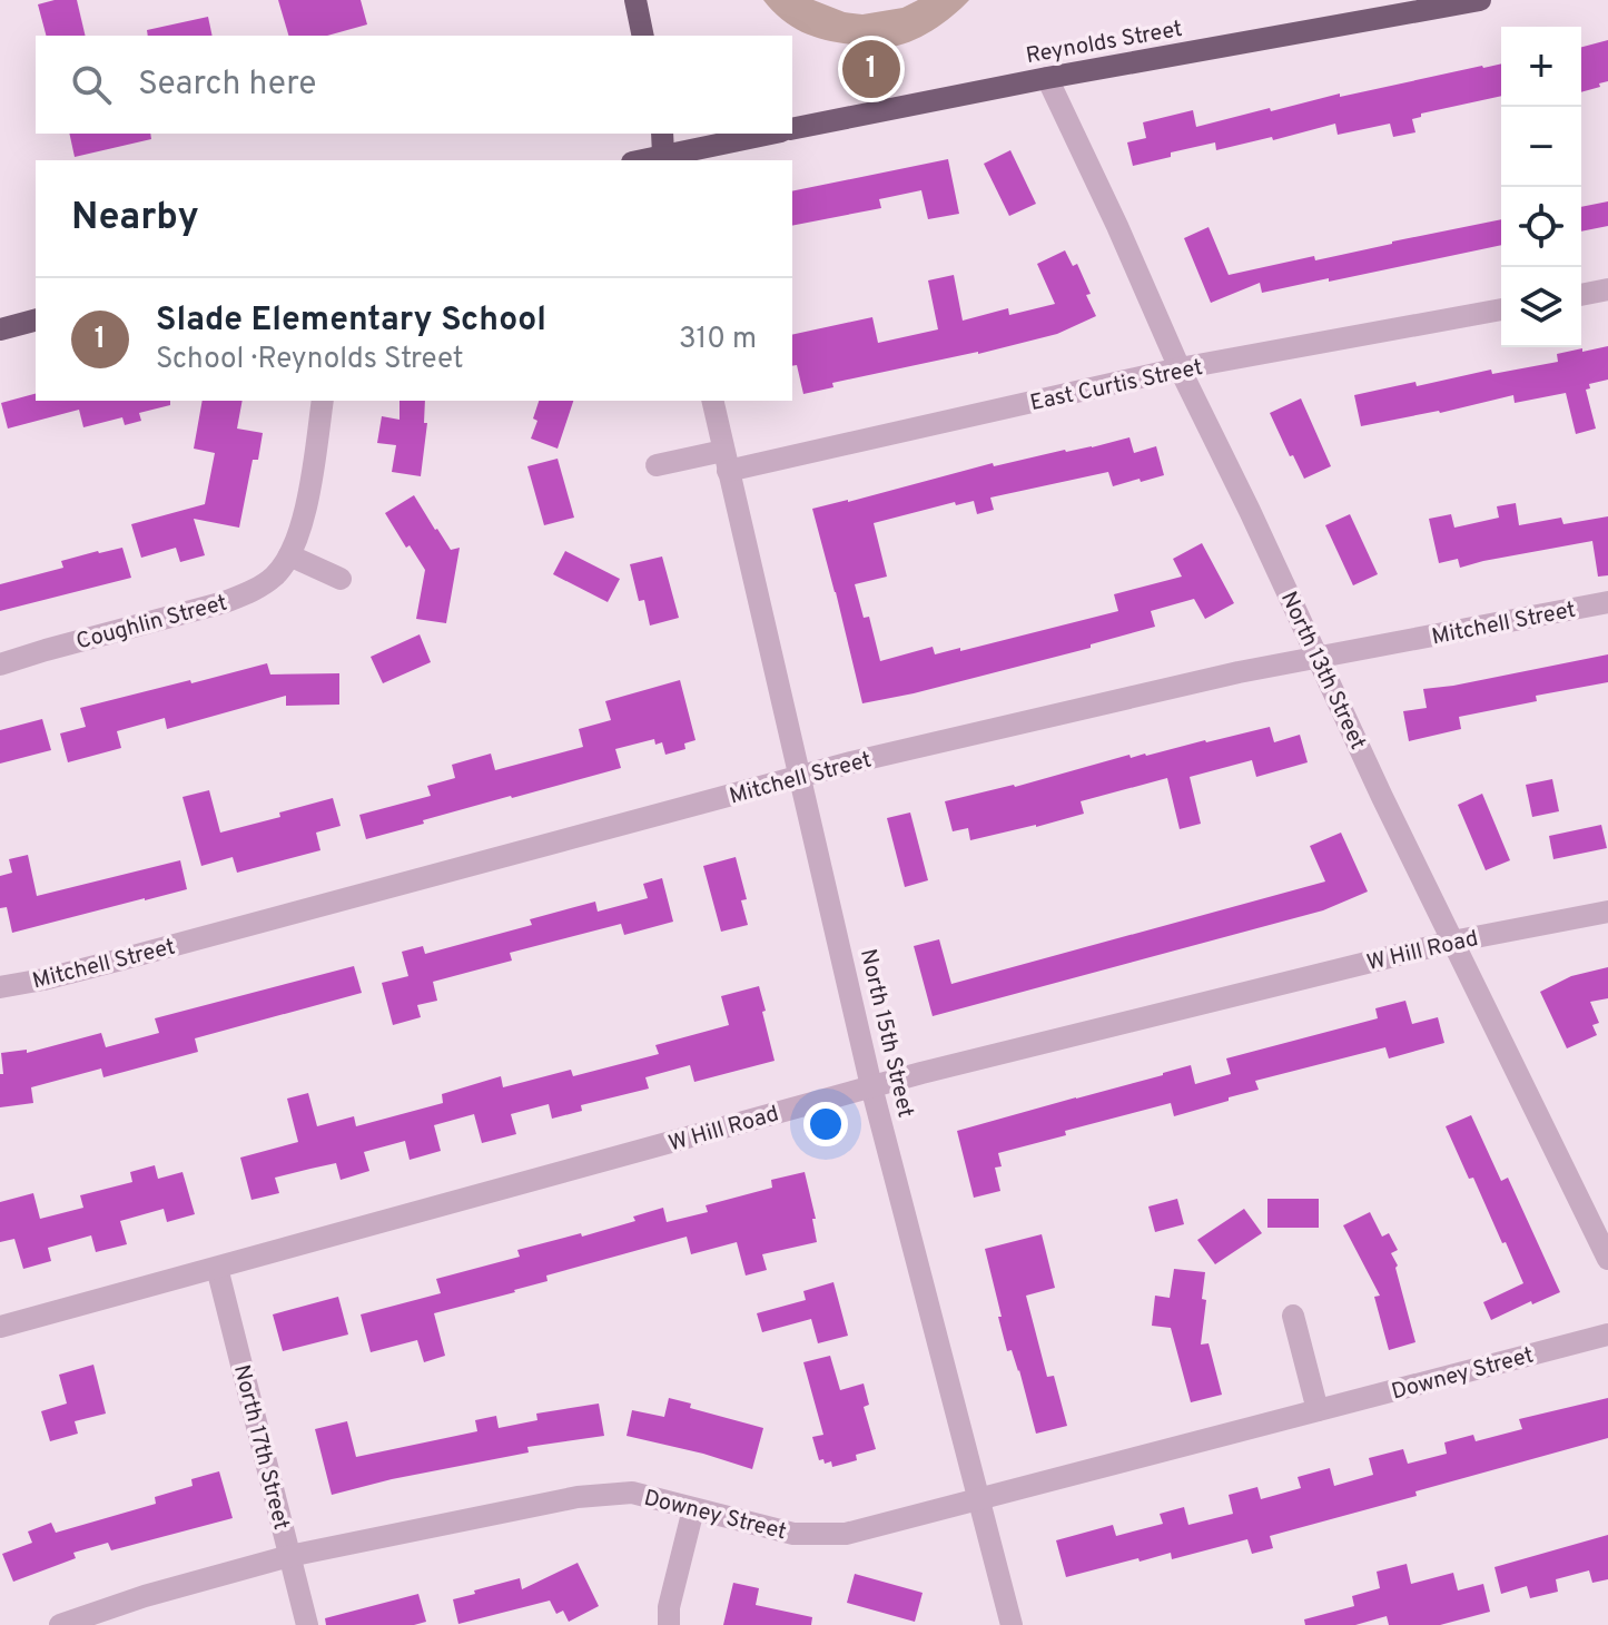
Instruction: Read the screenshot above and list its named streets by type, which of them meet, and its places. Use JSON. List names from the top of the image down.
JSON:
{
  "streets": {
    "main road": ["Reynolds Street"],
    "street": [
      "East Curtis Street",
      "Coughlin Street",
      "Mitchell Street",
      "North 13th Street",
      "W Hill Road",
      "North 15th Street",
      "Downey Street",
      "North 17th Street"
    ]
  },
  "crossings": [
    ["Reynolds Street", "North 13th Street"],
    ["East Curtis Street", "North 13th Street"],
    ["East Curtis Street", "North 15th Street"],
    ["Mitchell Street", "North 13th Street"],
    ["Mitchell Street", "North 15th Street"],
    ["North 13th Street", "W Hill Road"],
    ["W Hill Road", "North 15th Street"],
    ["W Hill Road", "North 17th Street"],
    ["North 15th Street", "Downey Street"],
    ["Downey Street", "North 17th Street"]
  ],
  "page": {
    "map_buttons": ["+", "−"],
    "pins": "1",
    "search": "Search here",
    "heading": "Nearby",
    "list": [
      {
        "mark": "1",
        "name": "Slade Elementary School",
        "note": "School · Reynolds Street",
        "value": "310 m"
      }
    ]
  }
}
